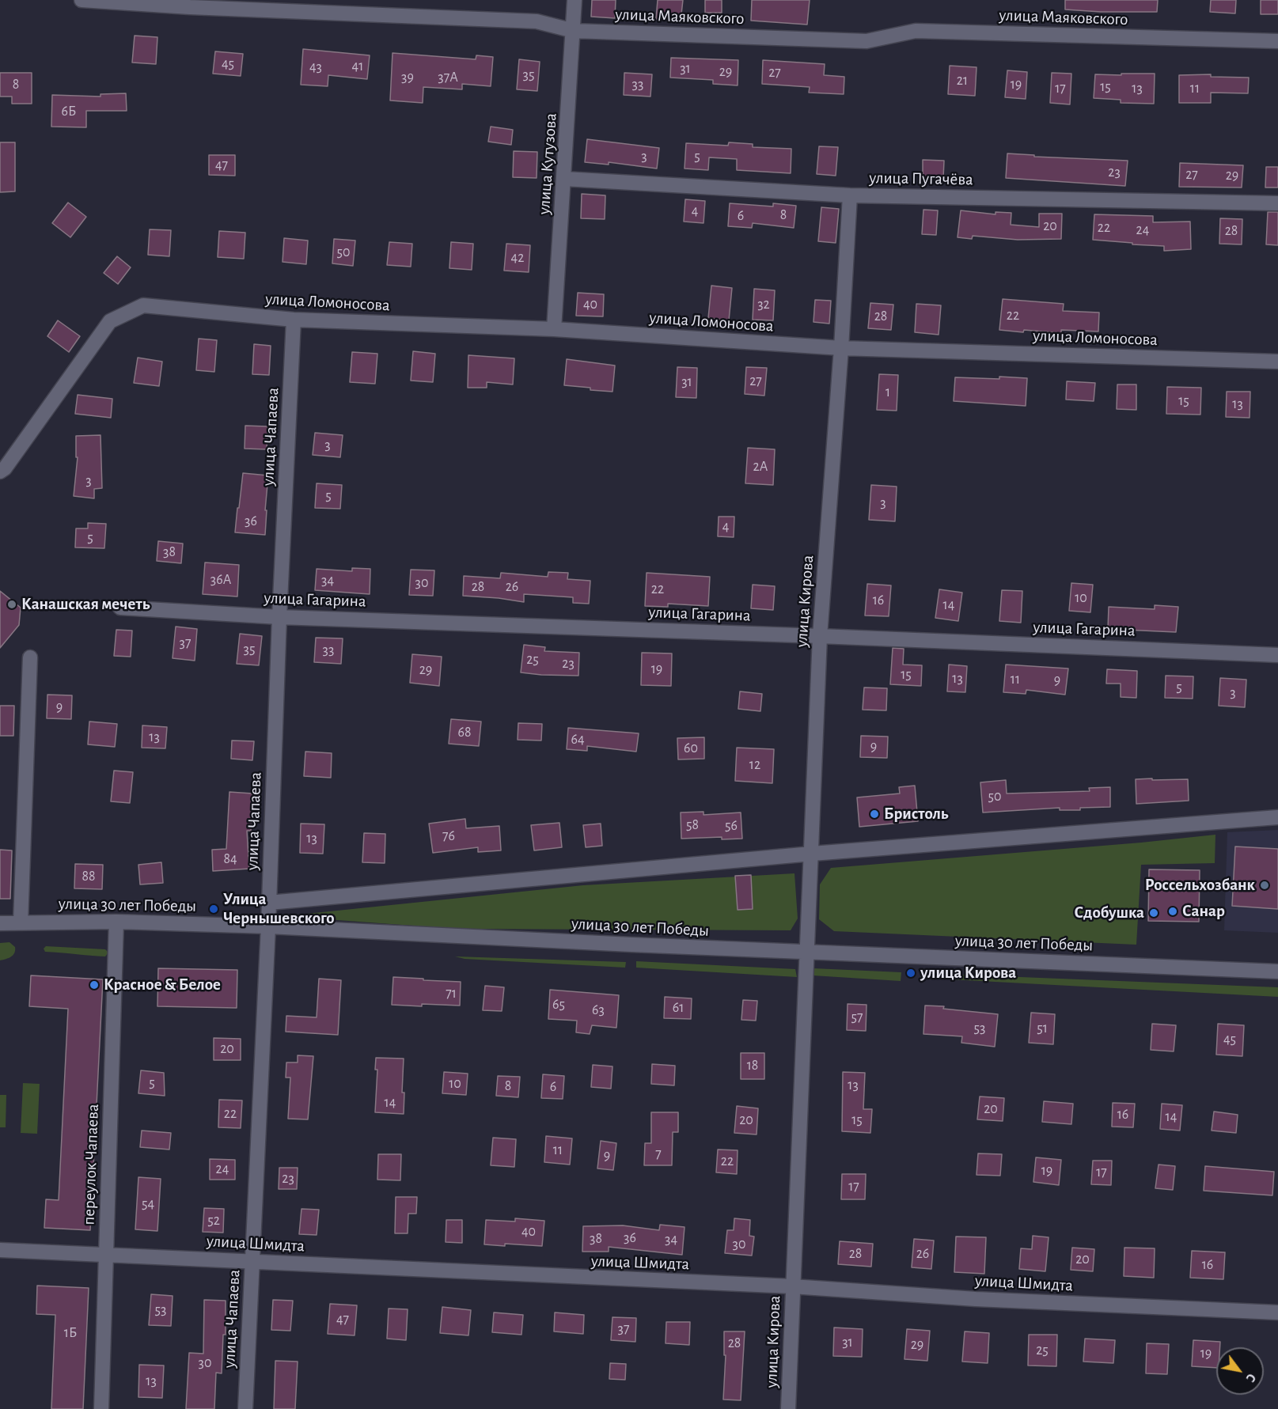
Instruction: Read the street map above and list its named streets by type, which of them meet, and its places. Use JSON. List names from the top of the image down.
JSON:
{
  "streets": {
    "street": [
      "улица Маяковского",
      "улица Кутузова",
      "улица Пугачёва",
      "улица Ломоносова",
      "улица Чапаева",
      "улица Гагарина",
      "улица Кирова",
      "улица 30 лет Победы",
      "переулок Чапаева",
      "улица Шмидта"
    ]
  },
  "crossings": [
    ["улица Маяковского", "улица Кутузова"],
    ["улица Кутузова", "улица Пугачёва"],
    ["улица Кутузова", "улица Ломоносова"],
    ["улица Пугачёва", "улица Кирова"],
    ["улица Ломоносова", "улица Чапаева"],
    ["улица Ломоносова", "улица Кирова"],
    ["улица Чапаева", "улица Гагарина"],
    ["улица Чапаева", "улица 30 лет Победы"],
    ["улица Чапаева", "улица Шмидта"],
    ["улица Гагарина", "улица Кирова"],
    ["улица Кирова", "улица 30 лет Победы"],
    ["улица Кирова", "улица Шмидта"],
    ["улица 30 лет Победы", "переулок Чапаева"],
    ["переулок Чапаева", "улица Шмидта"]
  ],
  "places": [
    "Канашская мечеть",
    "Бристоль",
    "Россельхозбанк",
    "Улица Чернышевского",
    "Санар",
    "Сдобушка",
    "улица Кирова",
    "Красное & Белое"
  ],
  "house_numbers": [
    "45",
    "41",
    "43",
    "31",
    "29",
    "27",
    "35",
    "39",
    "37А",
    "21",
    "8",
    "33",
    "19",
    "15",
    "17",
    "13",
    "11",
    "6Б",
    "3",
    "5",
    "47",
    "23",
    "27",
    "29",
    "4",
    "8",
    "6",
    "20",
    "22",
    "24",
    "28",
    "50",
    "42",
    "40",
    "32",
    "22",
    "28",
    "27",
    "31",
    "1",
    "15",
    "13",
    "3",
    "2А",
    "3",
    "5",
    "3",
    "36",
    "4",
    "5",
    "38",
    "36А",
    "34",
    "30",
    "28",
    "26",
    "22",
    "10",
    "16",
    "14",
    "37",
    "35",
    "33",
    "25",
    "23",
    "19",
    "29",
    "15",
    "13",
    "11",
    "9",
    "5",
    "3",
    "9",
    "68",
    "13",
    "64",
    "9",
    "60",
    "12",
    "50",
    "58",
    "56",
    "76",
    "13",
    "84",
    "88",
    "71",
    "65",
    "61",
    "63",
    "57",
    "53",
    "51",
    "45",
    "20",
    "18",
    "5",
    "10",
    "13",
    "8",
    "6",
    "14",
    "20",
    "22",
    "16",
    "14",
    "20",
    "15",
    "11",
    "7",
    "9",
    "22",
    "24",
    "19",
    "17",
    "23",
    "17",
    "54",
    "52",
    "40",
    "36",
    "38",
    "34",
    "30",
    "28",
    "26",
    "20",
    "16",
    "53",
    "47",
    "37",
    "1Б",
    "31",
    "28",
    "29",
    "25",
    "19",
    "30",
    "13"
  ],
  "north": "bottom right"
}
